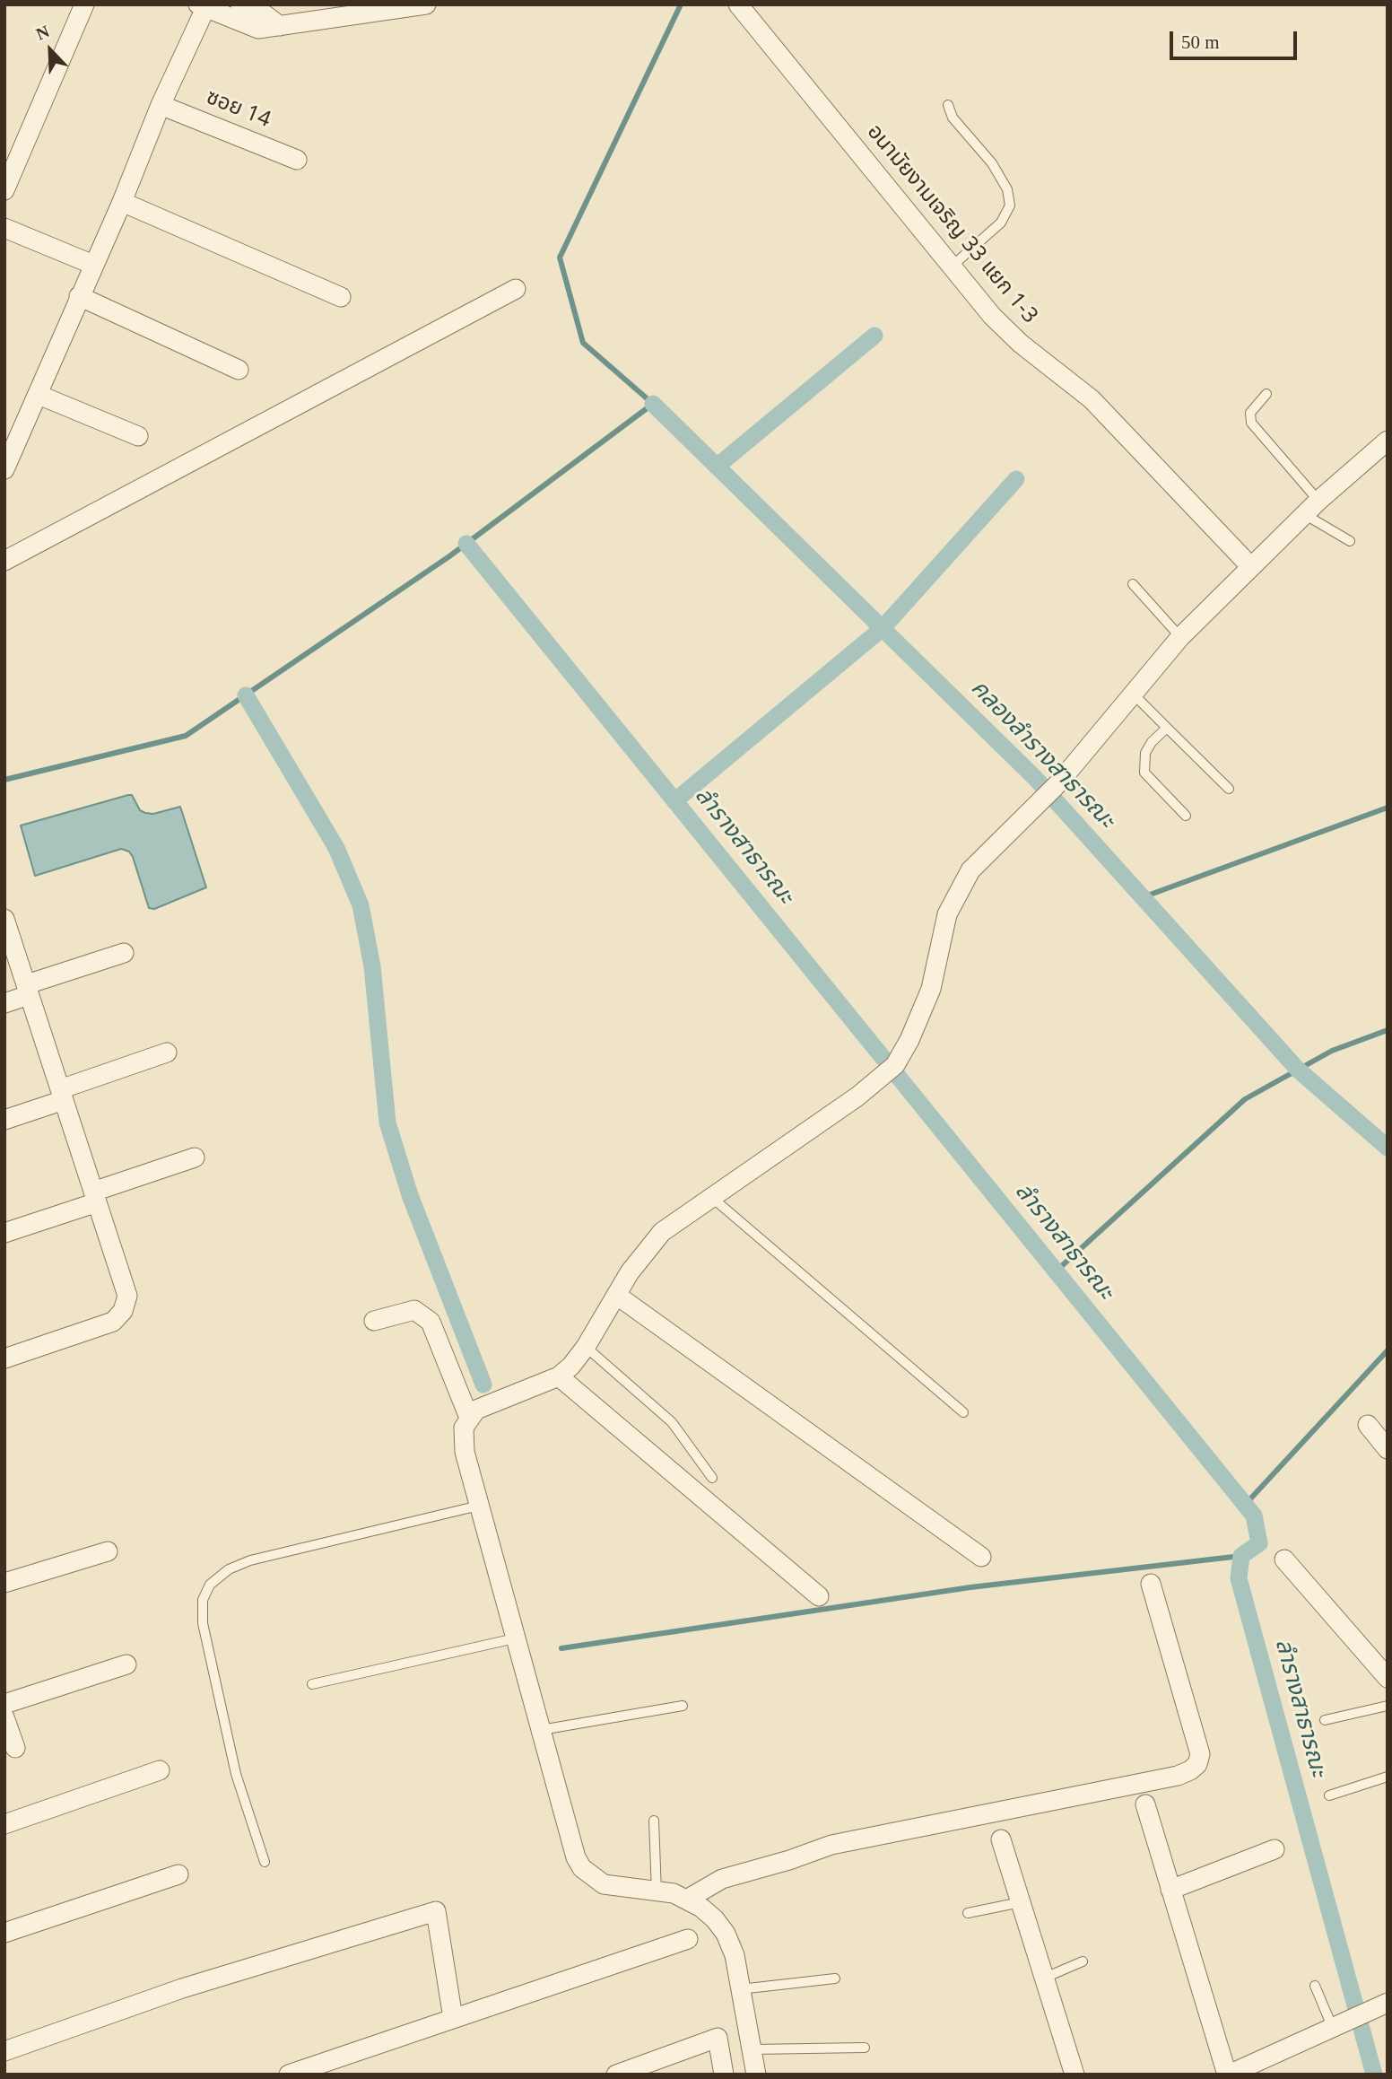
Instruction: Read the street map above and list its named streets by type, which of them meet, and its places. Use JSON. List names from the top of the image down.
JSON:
{
  "streets": {
    "street": ["ซอย 14", "อนามัยงามเจริญ 33 แยก 1-3"]
  },
  "water": ["คลองลำรางสาธารณะ", "ลำรางสาธารณะ"],
  "scale_bar": "50 m",
  "north": "top left"
}
